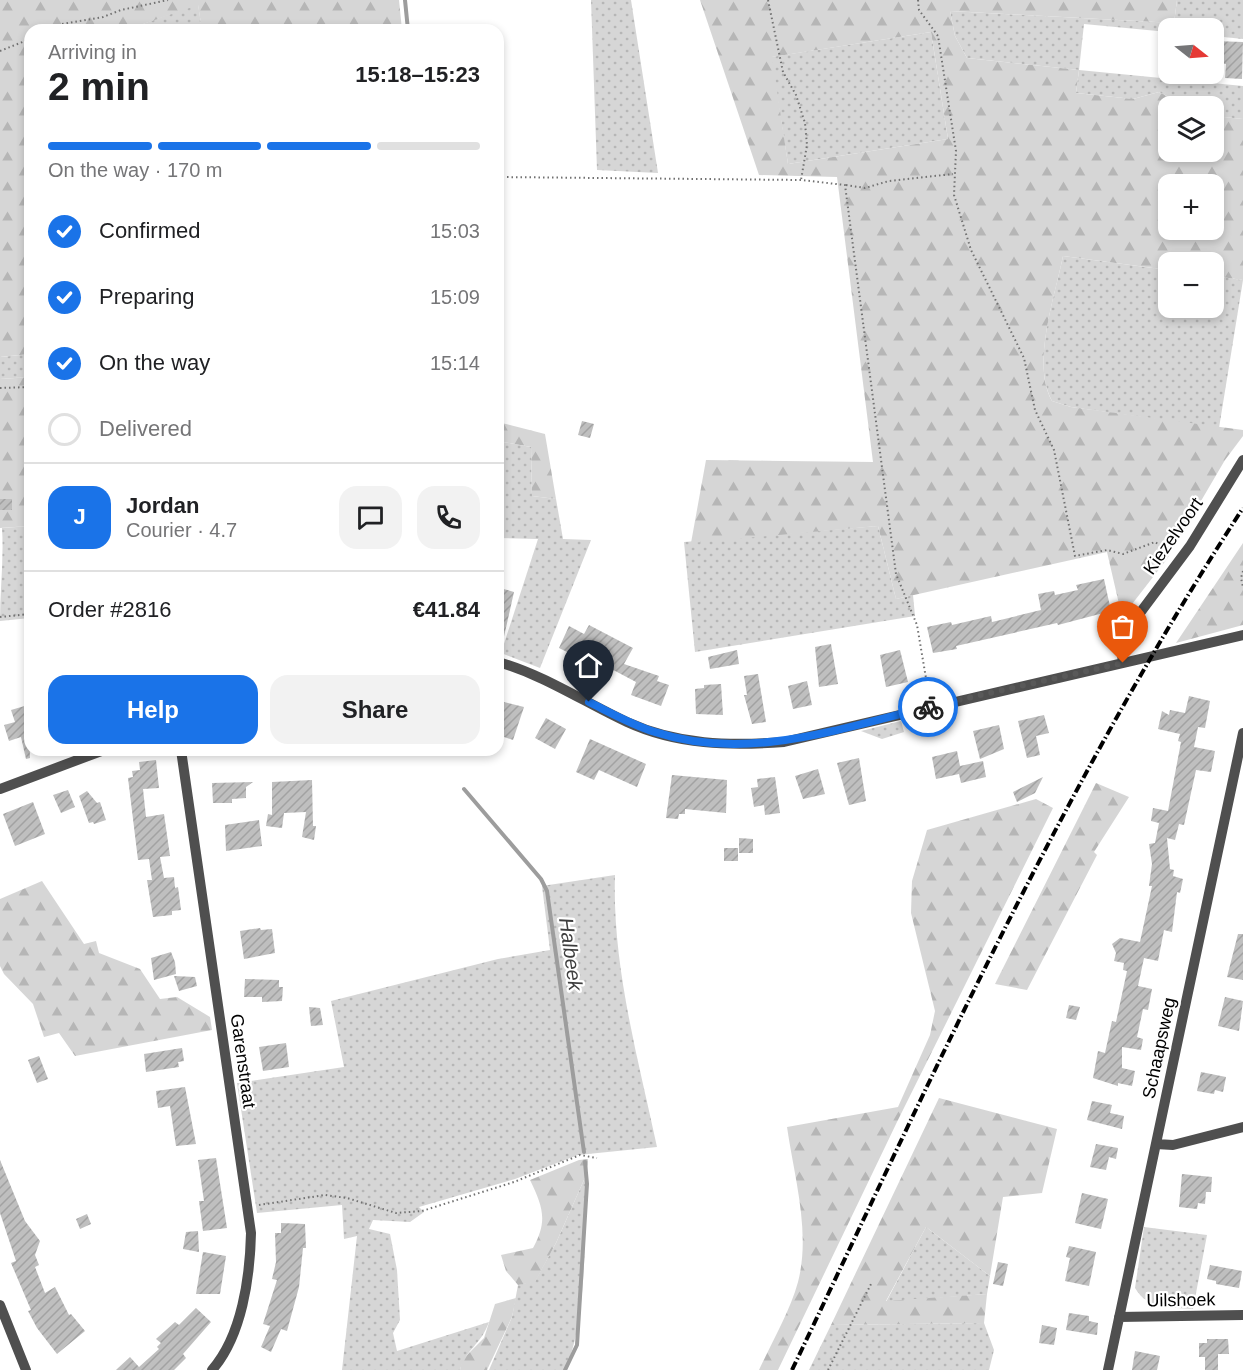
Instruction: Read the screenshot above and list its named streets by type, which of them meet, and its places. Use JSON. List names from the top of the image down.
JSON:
{
  "streets": {
    "street": [
      "Kiezelvoort",
      "Schaapsweg",
      "Garenstraat",
      "Uilshoek"
    ]
  },
  "crossings": [
    ["Schaapsweg", "Uilshoek"]
  ],
  "water": ["Halbeek"],
  "north": "right",
  "page": {
    "map_buttons": ["+", "−"],
    "heading": ["2 min", "Arriving in", "15:18–15:23"],
    "panel": [
      "Jordan",
      "Courier · 4.7",
      "Order #2816",
      "€41.84"
    ],
    "bar": "On the way · 170 m",
    "list": [
      ["Confirmed", "15:03"],
      ["Preparing", "15:09"],
      ["On the way", "15:14"],
      "Delivered"
    ],
    "round": "J",
    "buttons": ["Help", "Share"]
  }
}
